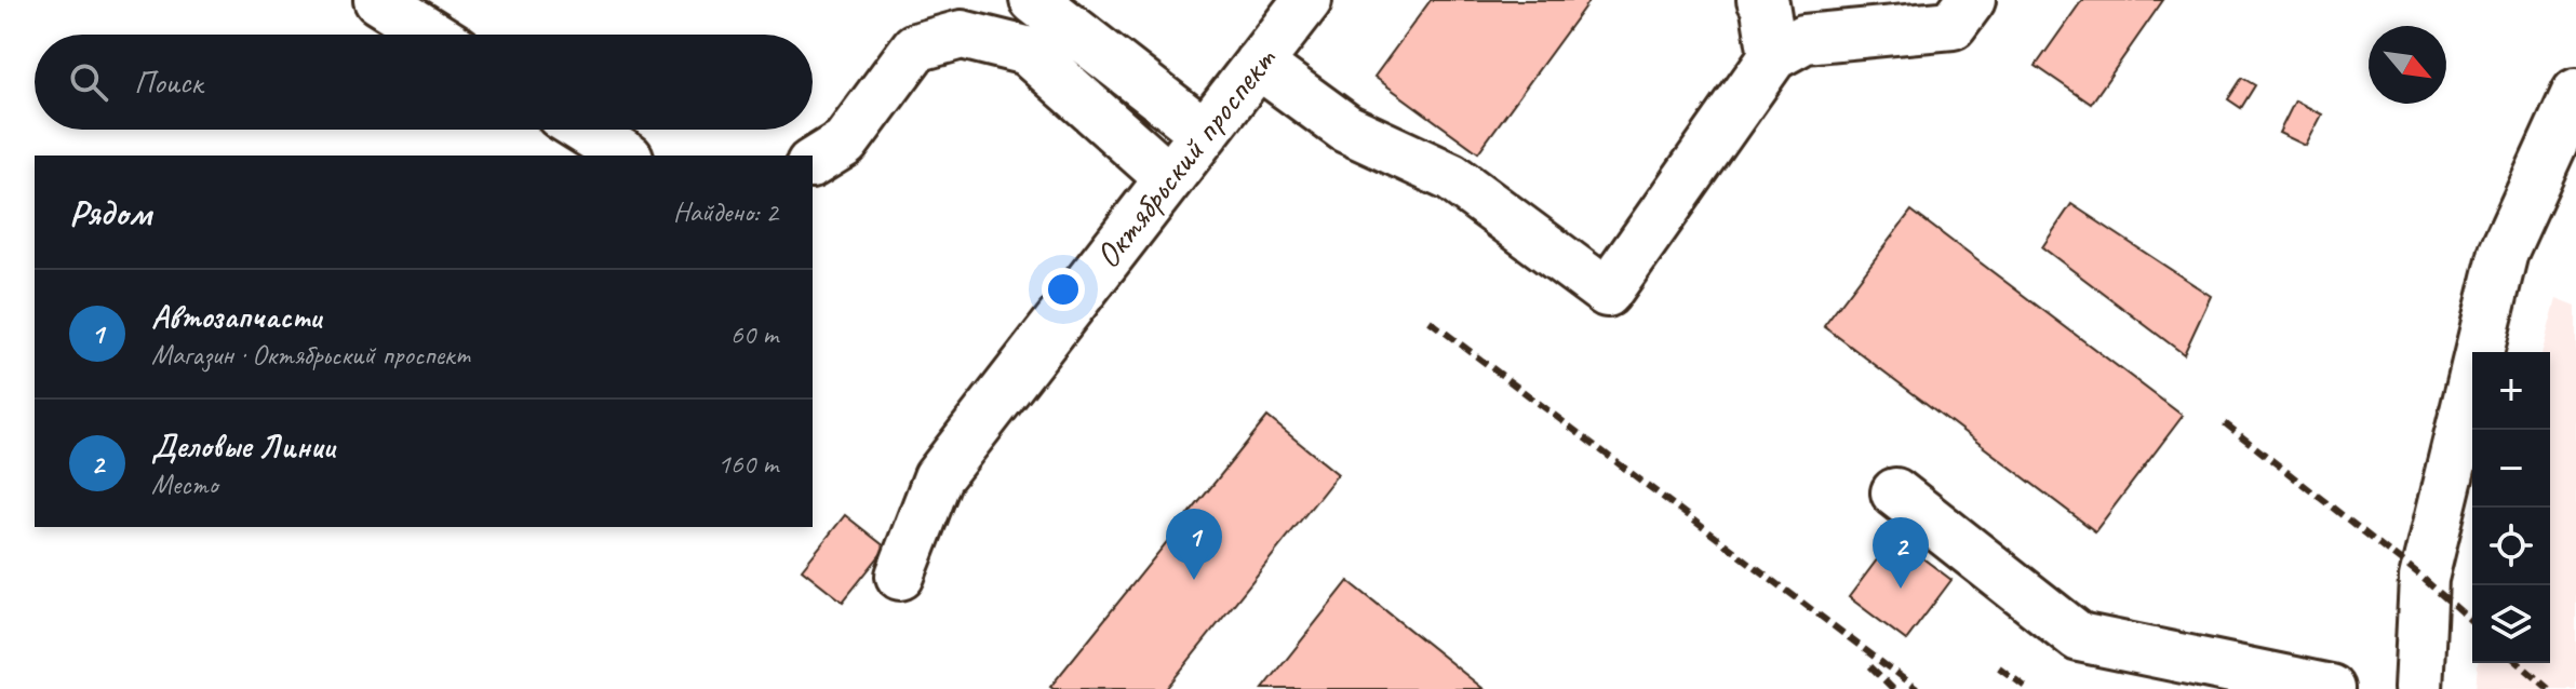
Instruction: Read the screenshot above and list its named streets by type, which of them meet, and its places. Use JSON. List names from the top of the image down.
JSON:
{
  "streets": {
    "street": ["Октябрьский проспект"]
  },
  "north": "bottom right",
  "page": {
    "search": "Поиск",
    "heading": ["Рядом", "Найдено: 2"],
    "list": [
      {
        "mark": "1",
        "name": "Автозапчасти",
        "note": "Магазин · Октябрьский проспект",
        "value": "60 m"
      },
      {
        "mark": "2",
        "name": "Деловые Линии",
        "note": "Место",
        "value": "160 m"
      }
    ],
    "map_buttons": ["+", "−"],
    "pins": ["1", "2"]
  }
}
